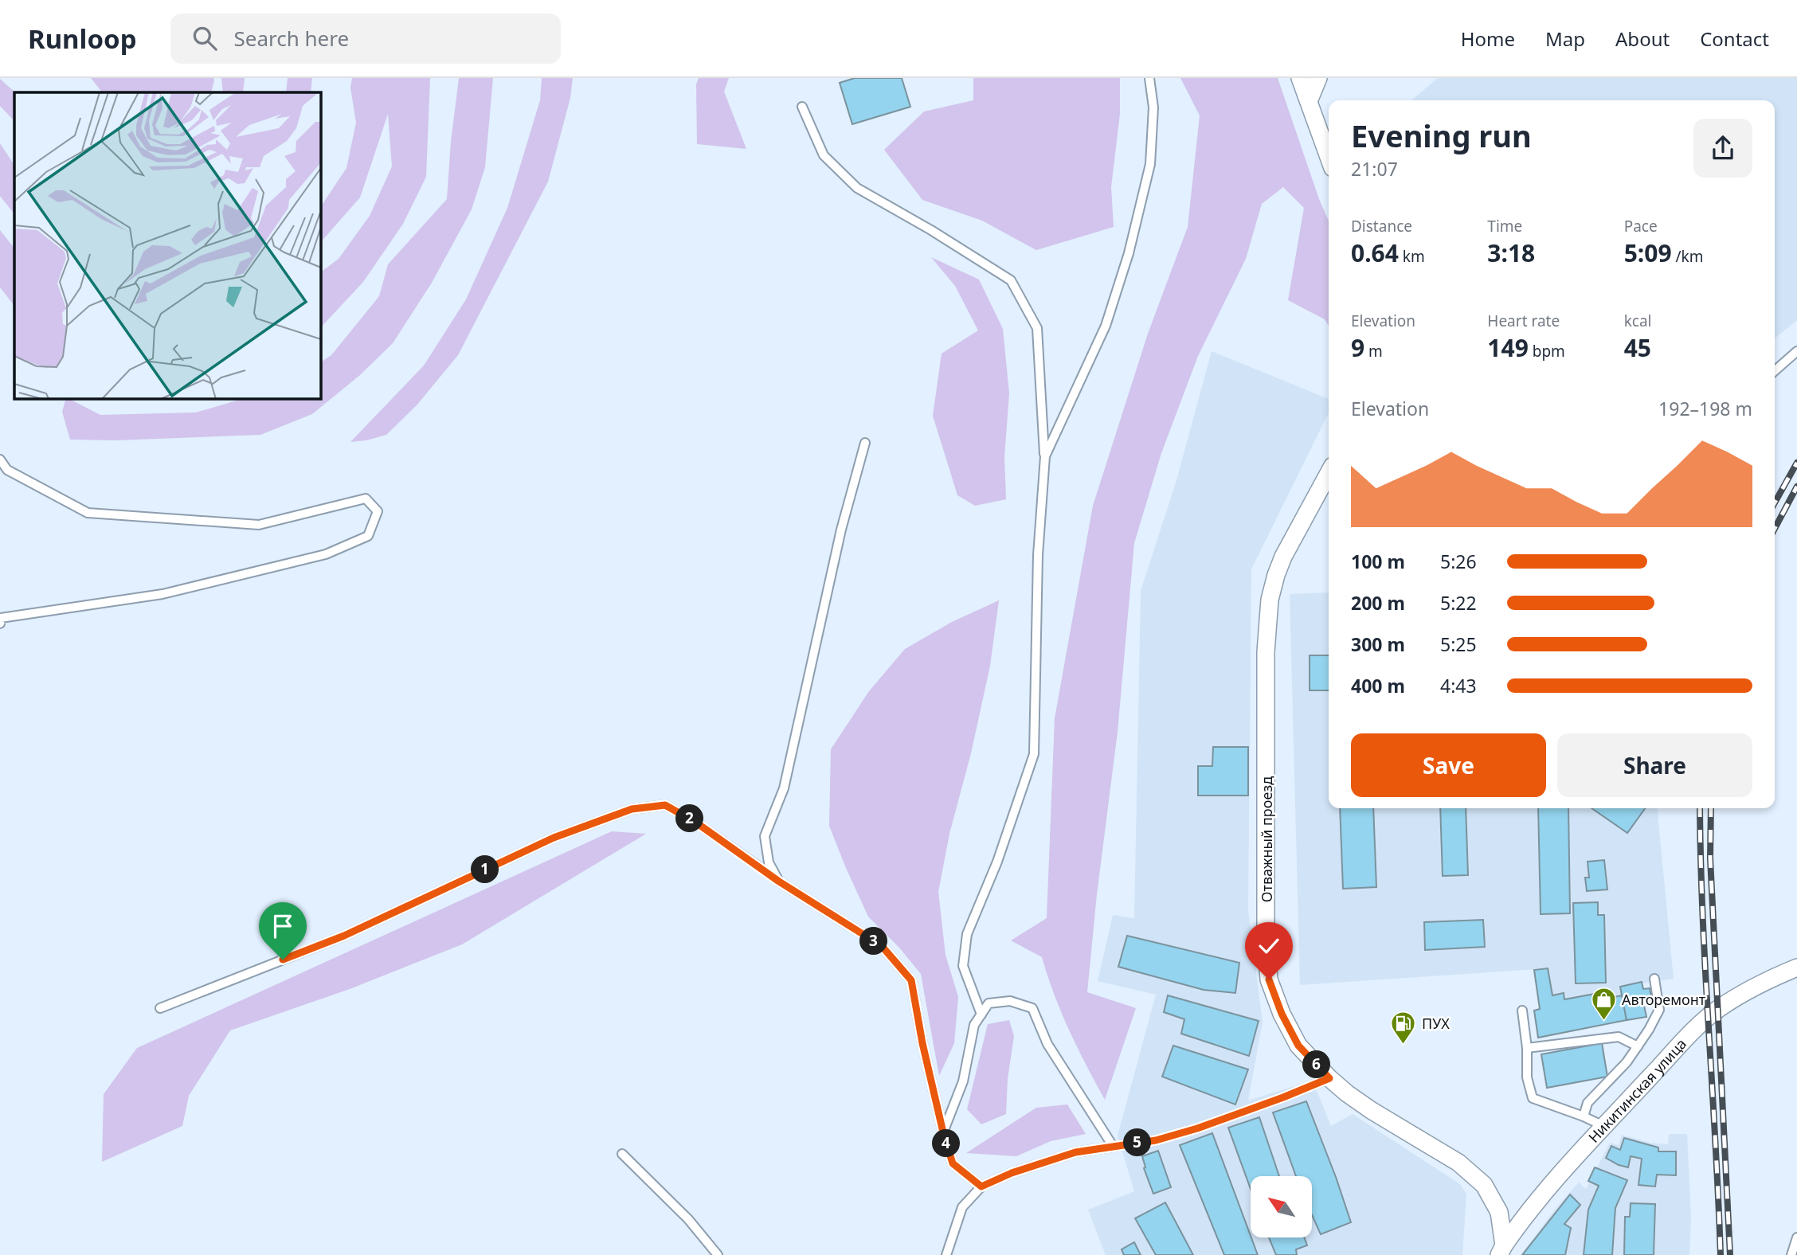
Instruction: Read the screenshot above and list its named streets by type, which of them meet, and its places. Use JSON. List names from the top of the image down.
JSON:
{
  "streets": {
    "street": ["Отважный проезд", "Никитинская улица"]
  },
  "crossings": [
    ["Отважный проезд", "Никитинская улица"]
  ],
  "places": {
    "shop": ["Авторемонт"],
    "fuel station": ["ПУХ"]
  },
  "north": "top left",
  "page": {
    "header": "Runloop",
    "search": "Search here",
    "nav": [
      "Home",
      "Map",
      "About",
      "Contact"
    ],
    "heading": ["Evening run", "21:07"],
    "stats": [
      ["Distance", "0.64 km"],
      ["Time", "3:18"],
      ["Pace", "5:09 /km"],
      ["Elevation", "9 m"],
      ["Heart rate", "149 bpm"],
      ["kcal", "45"]
    ],
    "chart": ["Elevation", "192–198 m"],
    "list": [
      {
        "name": "100 m",
        "note": "5:26"
      },
      {
        "name": "200 m",
        "note": "5:22"
      },
      {
        "name": "300 m",
        "note": "5:25"
      },
      {
        "name": "400 m",
        "note": "4:43"
      }
    ],
    "buttons": ["Save", "Share"],
    "pins": [
      "2",
      "1",
      "3",
      "6",
      "5",
      "4"
    ]
  }
}
